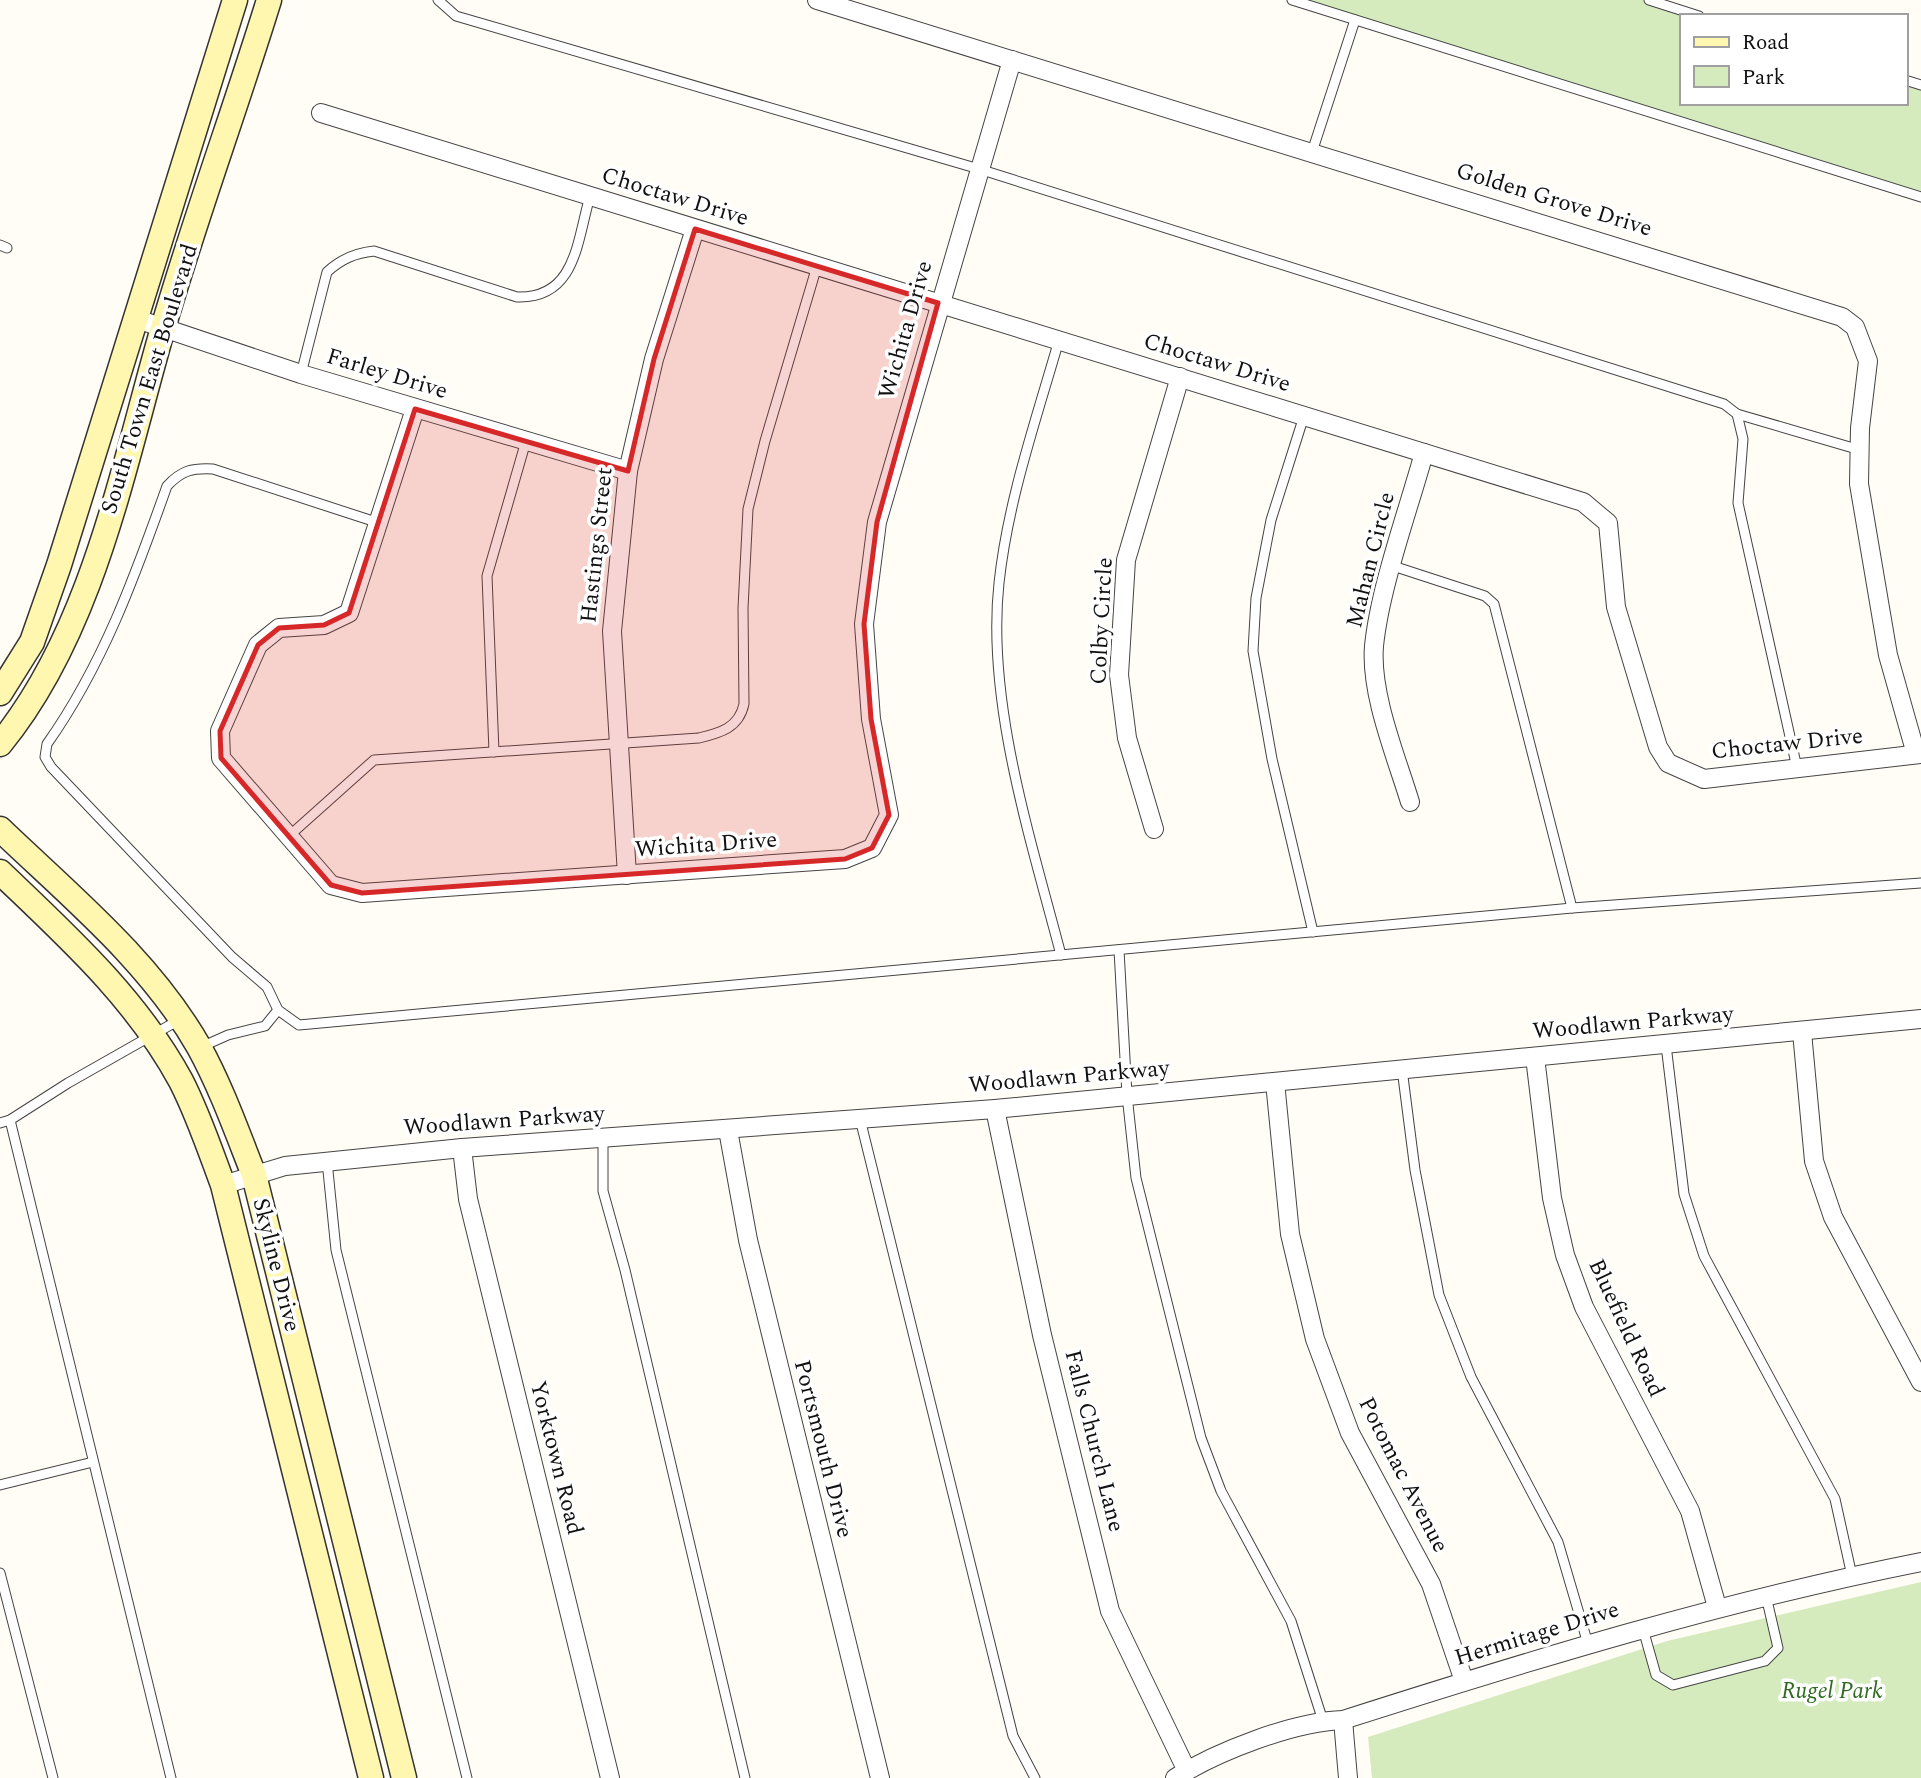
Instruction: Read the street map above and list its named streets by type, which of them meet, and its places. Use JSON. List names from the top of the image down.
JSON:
{
  "streets": {
    "main road": ["South Town East Boulevard", "Skyline Drive"],
    "street": [
      "Choctaw Drive",
      "Golden Grove Drive",
      "Wichita Drive",
      "Farley Drive",
      "Hastings Street",
      "Mahan Circle",
      "Colby Circle",
      "Woodlawn Parkway",
      "Bluefield Road",
      "Falls Church Lane",
      "Portsmouth Drive",
      "Yorktown Road",
      "Potomac Avenue",
      "Hermitage Drive"
    ]
  },
  "crossings": [
    ["Choctaw Drive", "Golden Grove Drive"],
    ["Choctaw Drive", "Wichita Drive"],
    ["Choctaw Drive", "Hastings Street"],
    ["Choctaw Drive", "Mahan Circle"],
    ["Choctaw Drive", "Colby Circle"],
    ["Golden Grove Drive", "Wichita Drive"],
    ["Wichita Drive", "Farley Drive"],
    ["Wichita Drive", "Hastings Street"],
    ["Farley Drive", "South Town East Boulevard"],
    ["Farley Drive", "Hastings Street"],
    ["Woodlawn Parkway", "Skyline Drive"],
    ["Woodlawn Parkway", "Bluefield Road"],
    ["Woodlawn Parkway", "Falls Church Lane"],
    ["Woodlawn Parkway", "Portsmouth Drive"],
    ["Woodlawn Parkway", "Yorktown Road"],
    ["Woodlawn Parkway", "Potomac Avenue"],
    ["Bluefield Road", "Hermitage Drive"],
    ["Falls Church Lane", "Hermitage Drive"],
    ["Potomac Avenue", "Hermitage Drive"]
  ],
  "parks": ["Rugel Park"],
  "legend": ["Road", "Park"]
}
